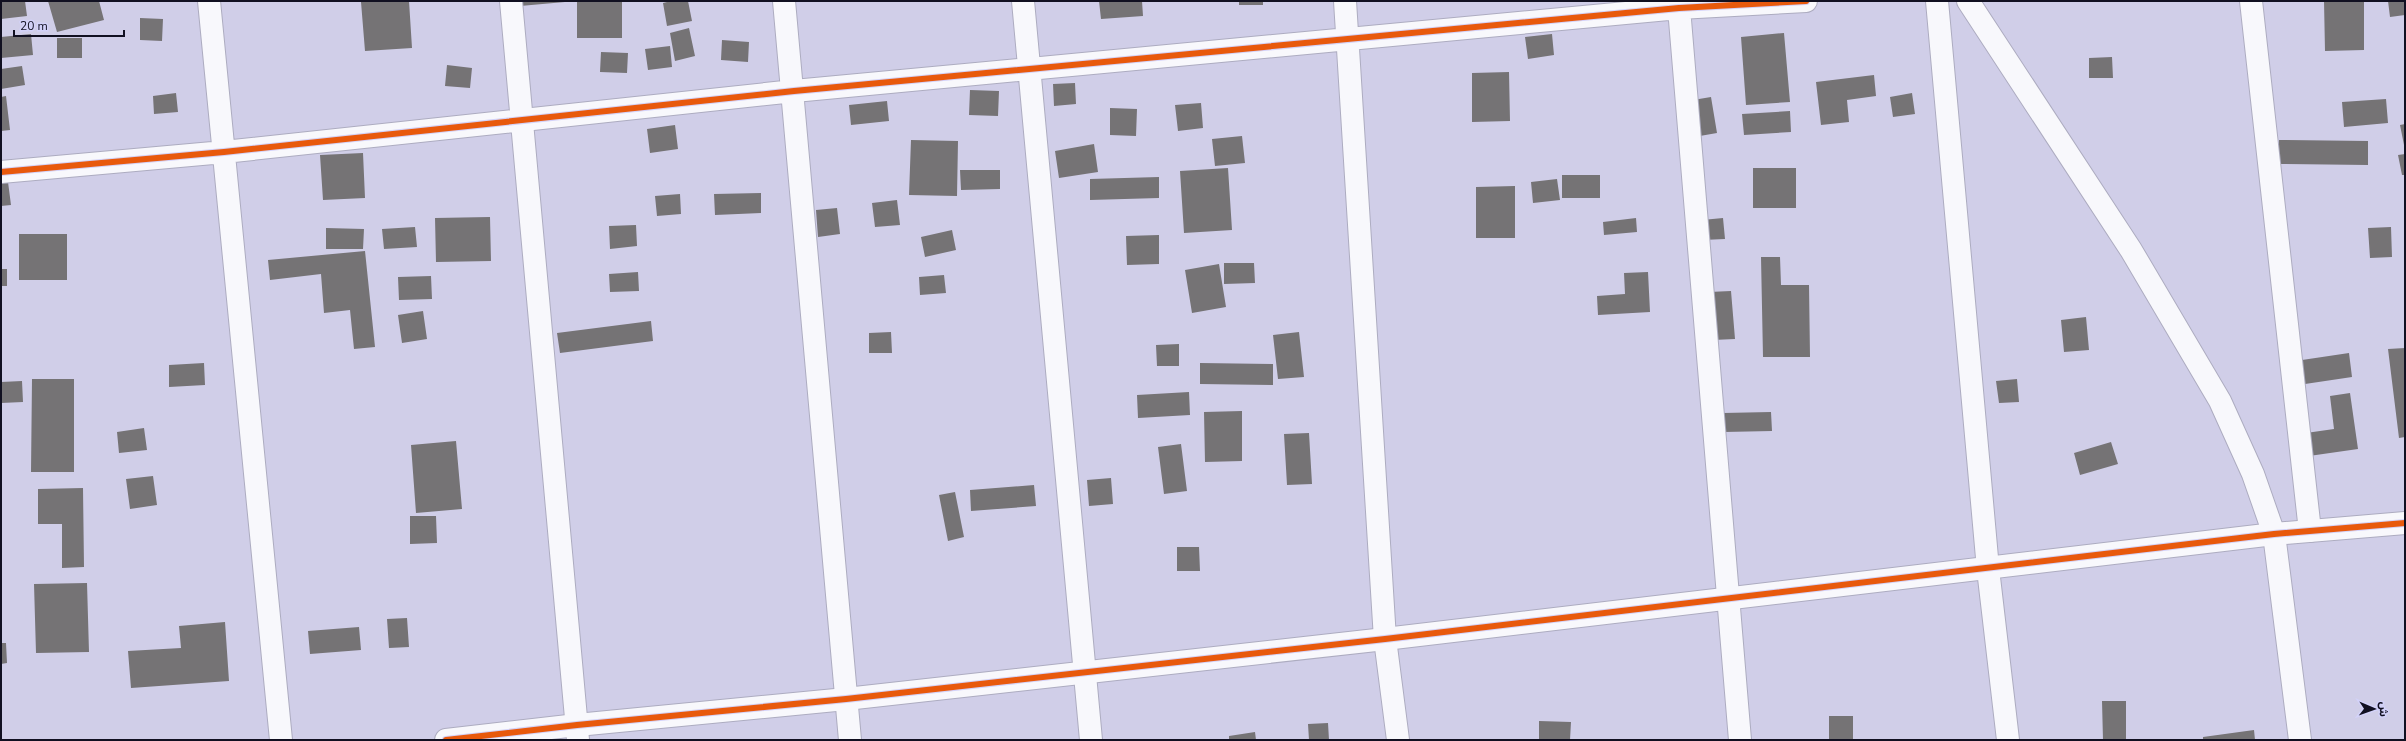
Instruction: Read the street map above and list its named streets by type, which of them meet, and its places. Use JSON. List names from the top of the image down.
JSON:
{
  "scale_bar": "20 m",
  "north": "right"
}
